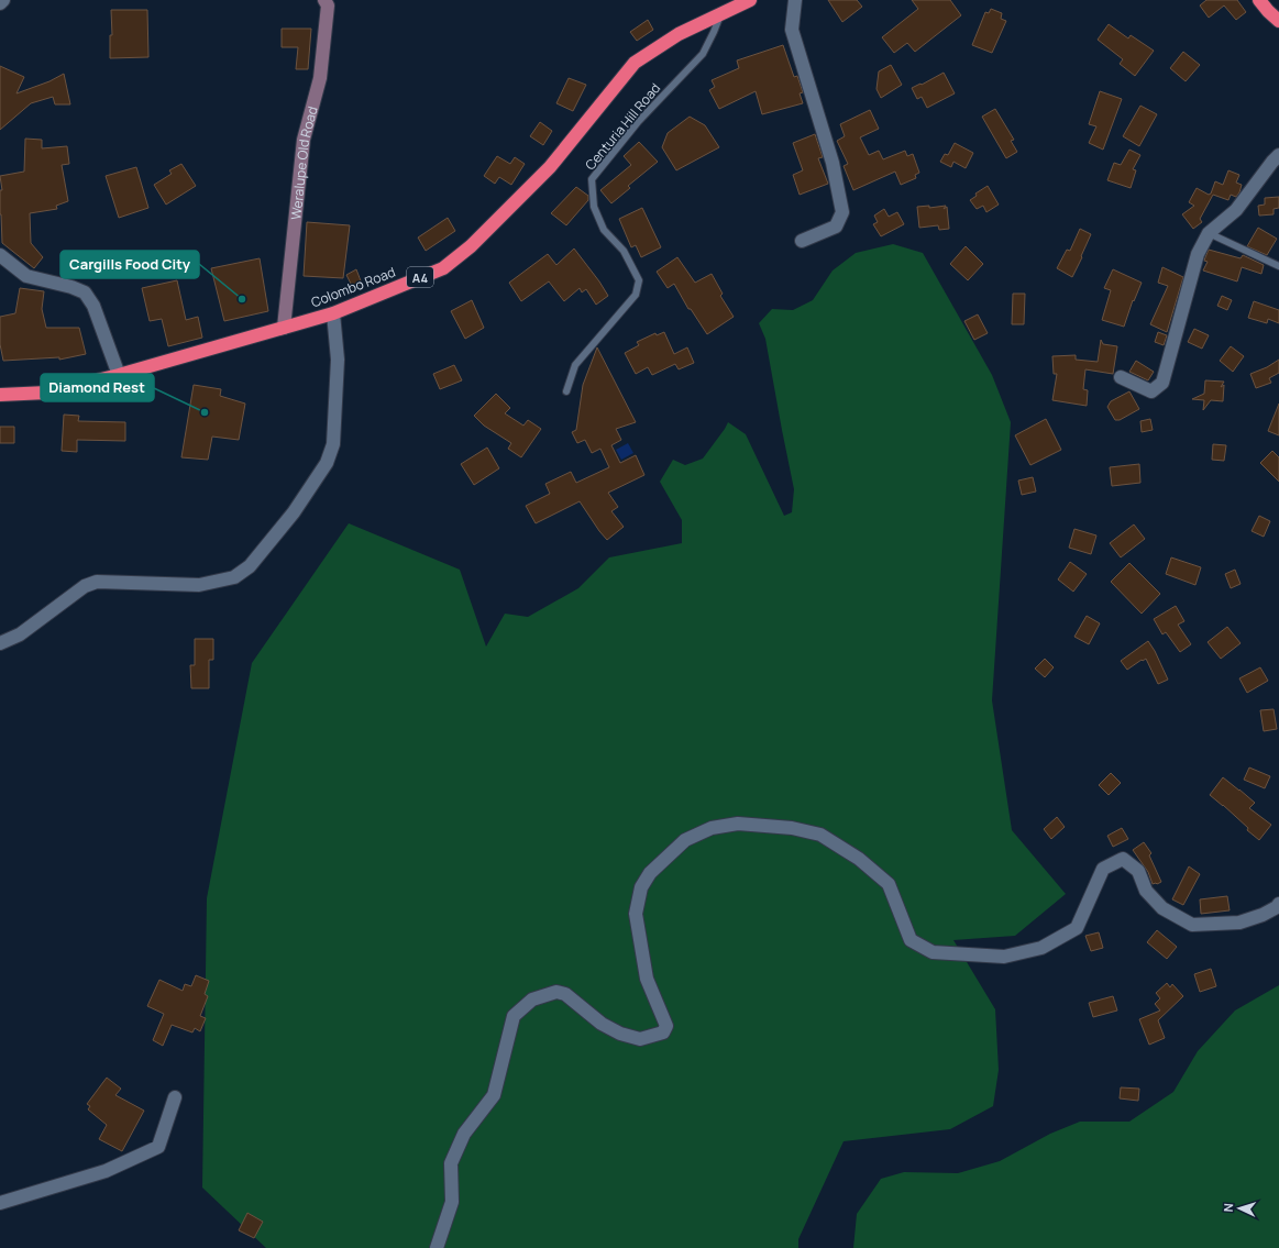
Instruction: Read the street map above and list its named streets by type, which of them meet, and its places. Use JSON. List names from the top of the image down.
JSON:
{
  "streets": {
    "highway": ["A4", "Colombo Road"],
    "street": ["Weralupe Old Road"],
    "lane": ["Centuria Hill Road"]
  },
  "crossings": [
    ["Centuria Hill Road", "Colombo Road"],
    ["Weralupe Old Road", "Colombo Road"]
  ],
  "places": ["Cargills Food City", "Diamond Rest"],
  "north": "left"
}
